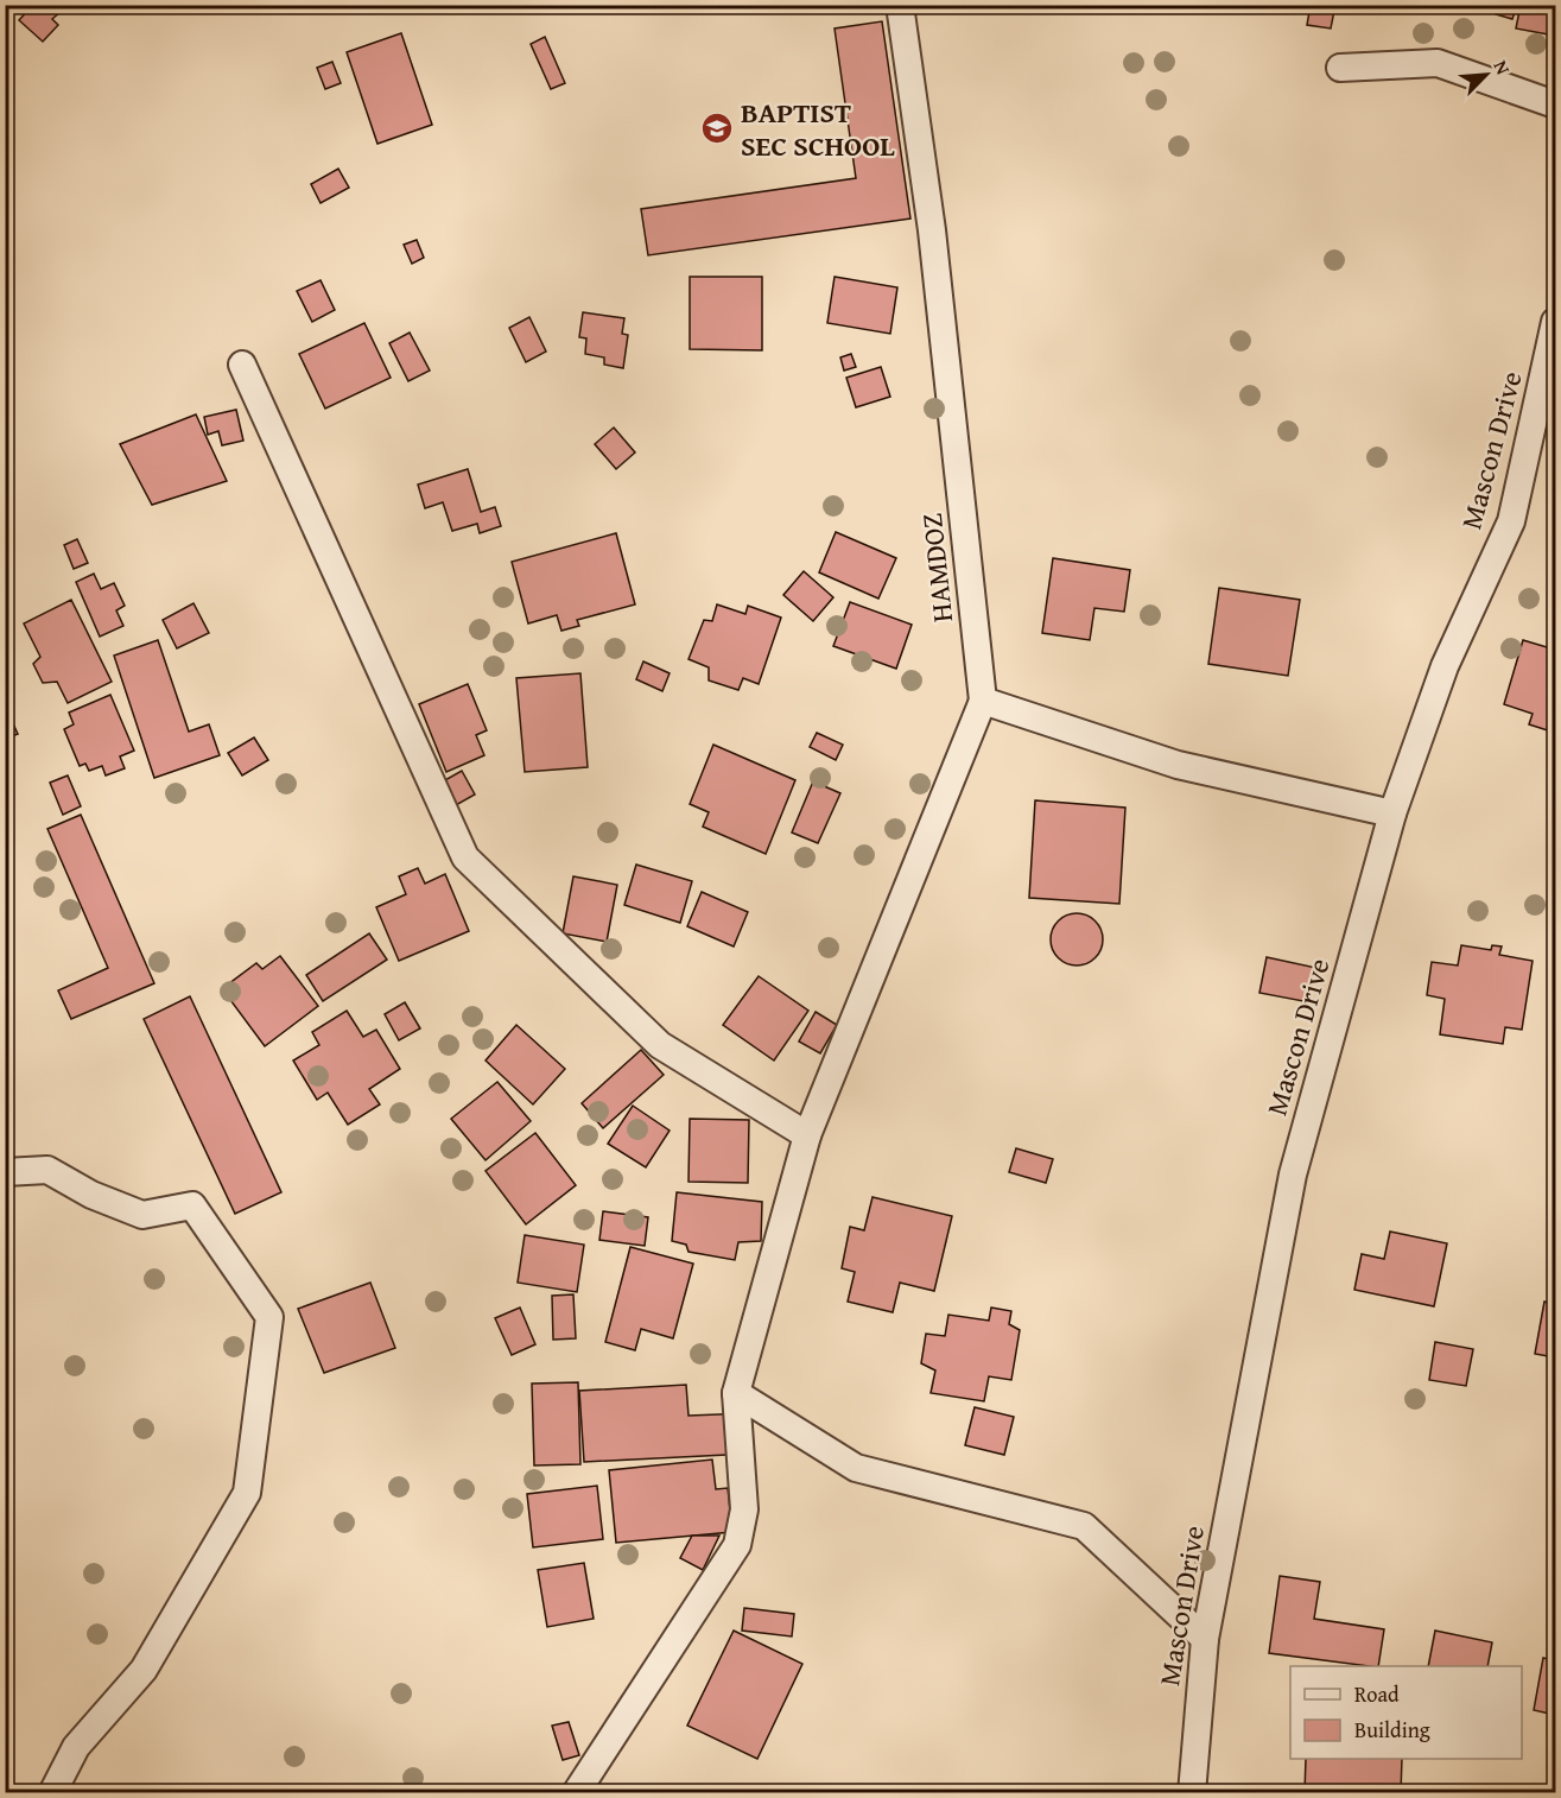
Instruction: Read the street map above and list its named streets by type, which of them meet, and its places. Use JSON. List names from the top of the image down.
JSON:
{
  "streets": {
    "street": ["Mascon Drive", "HAMDOZ"]
  },
  "places": {
    "school or university": ["BAPTIST SEC SCHOOL"]
  },
  "legend": ["Road", "Building"],
  "north": "top right"
}
